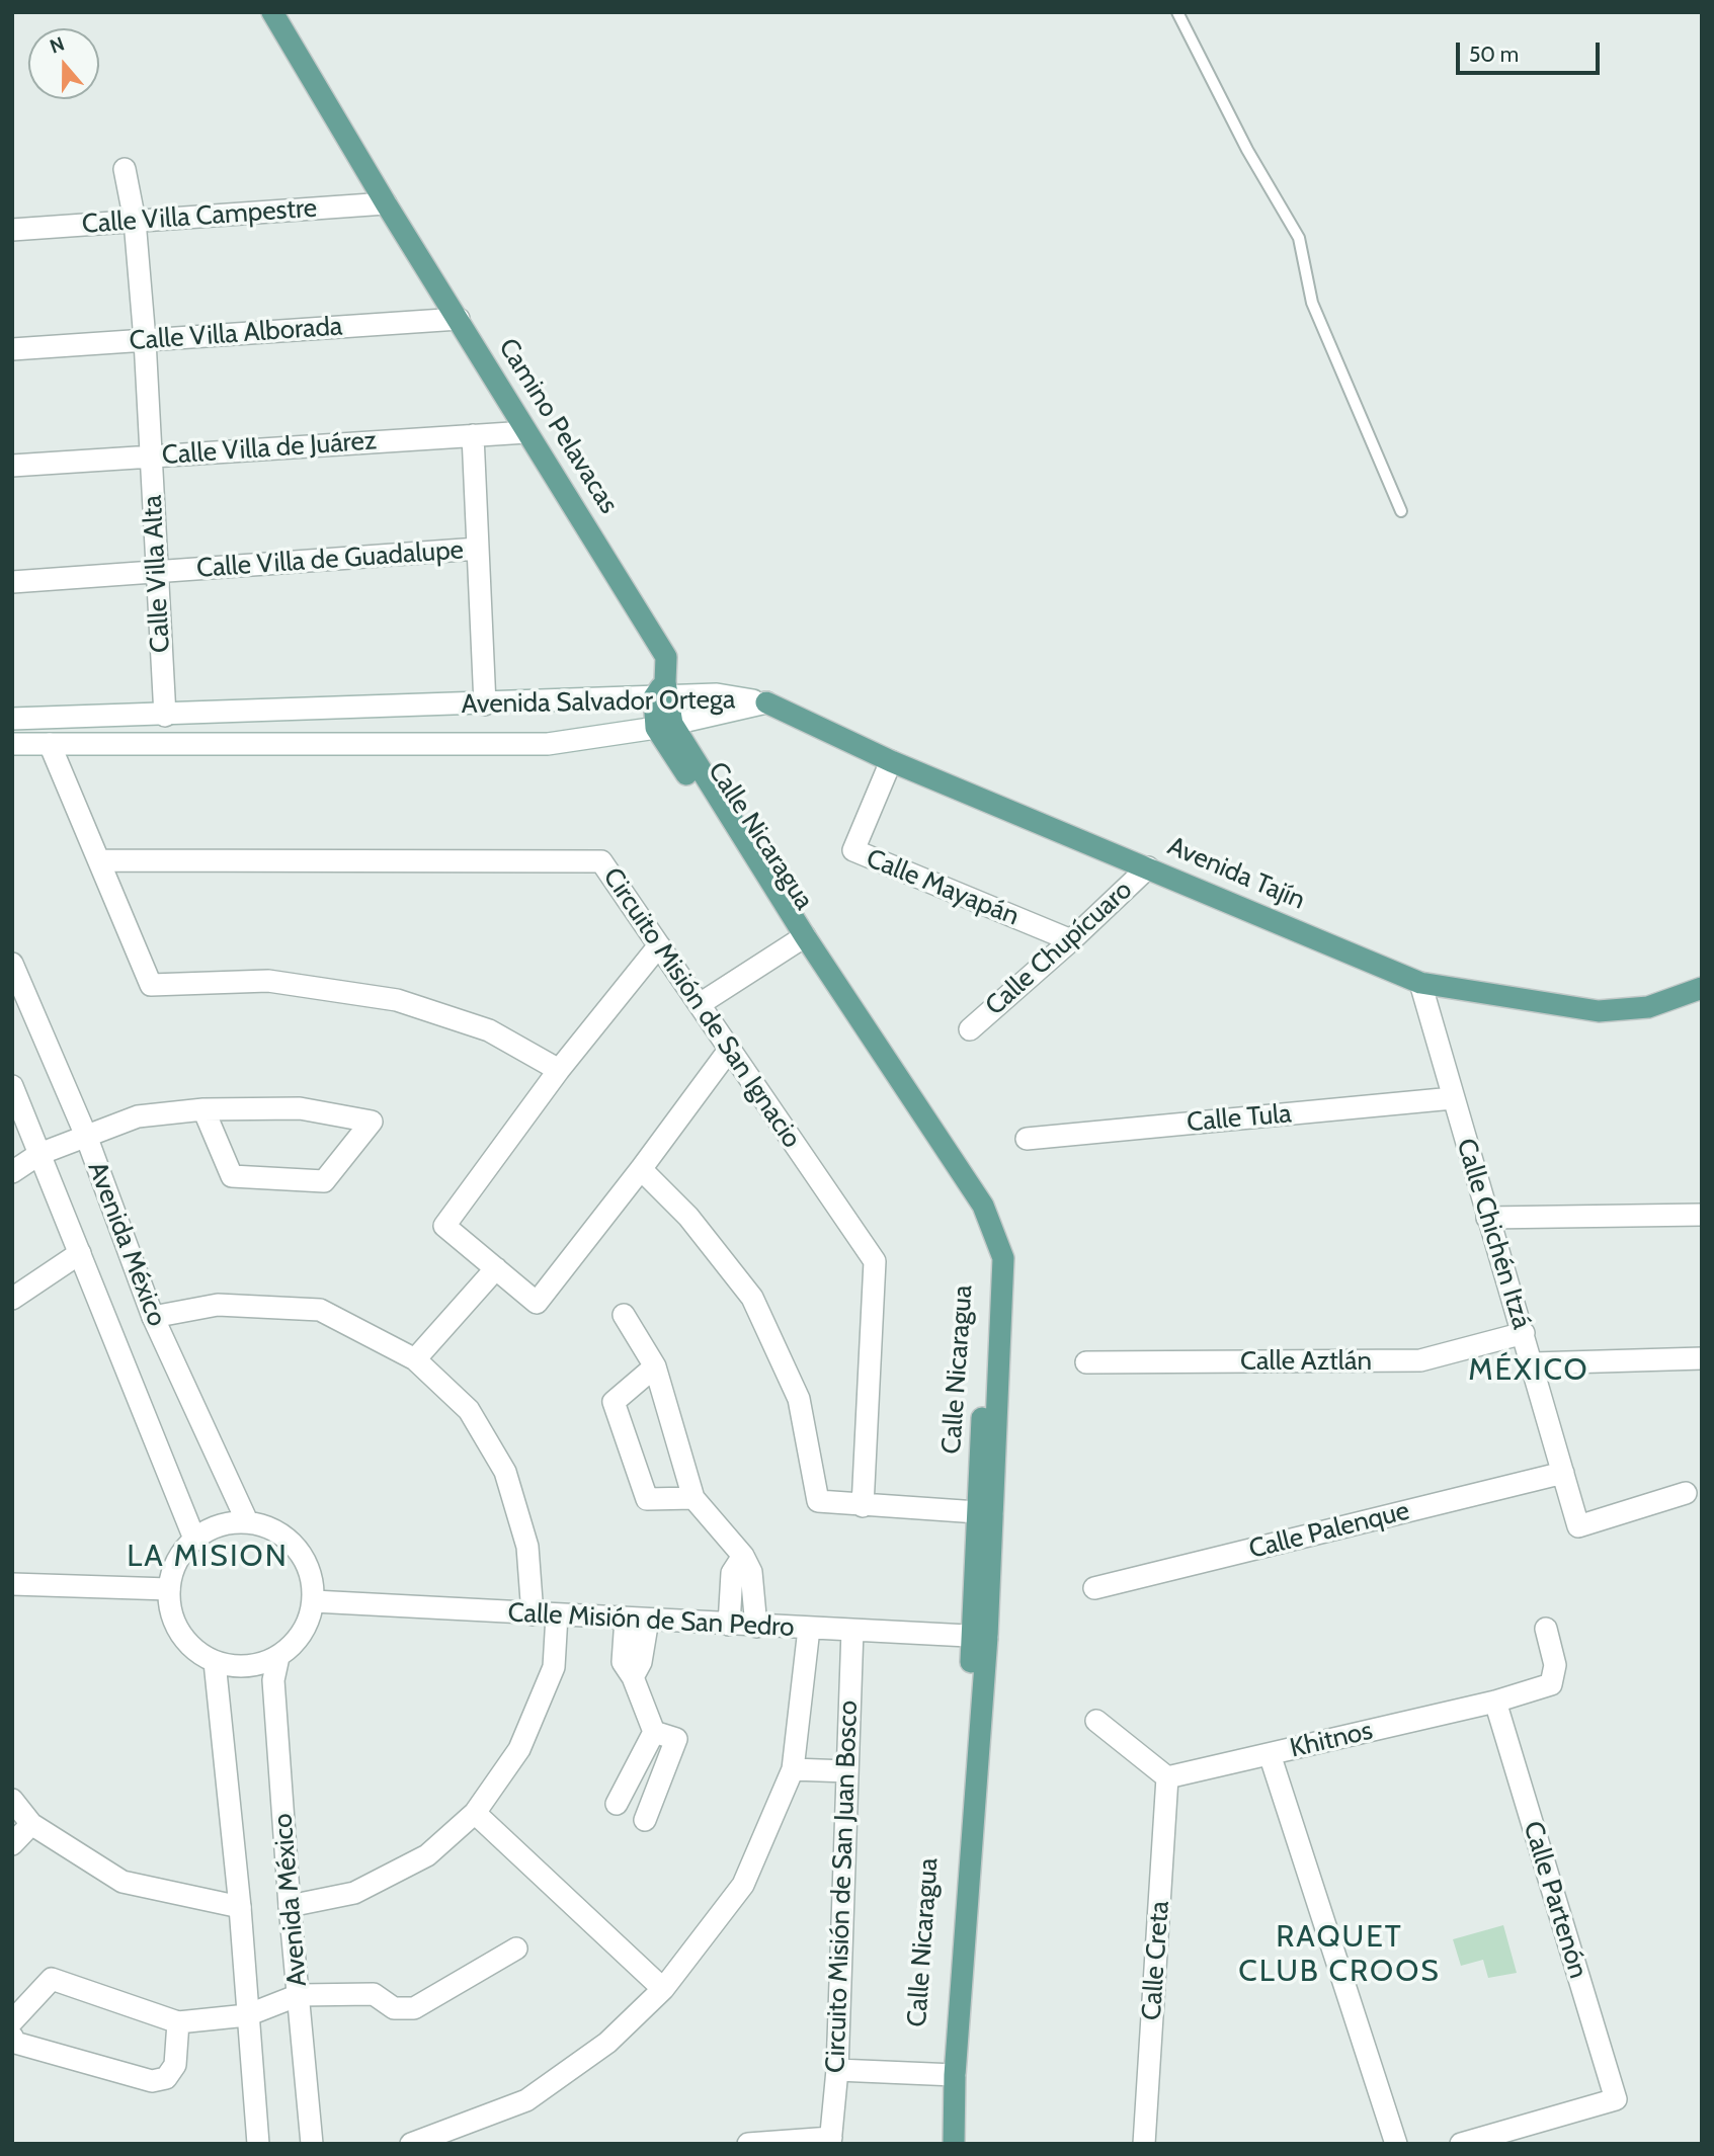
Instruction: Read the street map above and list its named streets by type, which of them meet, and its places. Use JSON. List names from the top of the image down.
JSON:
{
  "streets": {
    "main road": ["Camino Pelavacas", "Calle Nicaragua", "Avenida Tajín"],
    "street": [
      "Calle Villa Campestre",
      "Calle Villa Alborada",
      "Calle Villa de Juárez",
      "Calle Villa de Guadalupe",
      "Calle Villa Alta",
      "Avenida Salvador Ortega",
      "Calle Mayapán",
      "Calle Chupícuaro",
      "Circuito Misión de San Ignacio",
      "Calle Tula",
      "Calle Chichén Itzá",
      "Avenida México",
      "Calle Aztlán",
      "Calle Palenque",
      "Calle Misión de San Pedro",
      "Khitnos",
      "Circuito Misión de San Juan Bosco",
      "Calle Partenón",
      "Calle Creta"
    ]
  },
  "crossings": [
    ["Calle Villa Campestre", "Camino Pelavacas"],
    ["Calle Villa Campestre", "Calle Villa Alta"],
    ["Calle Villa Alborada", "Camino Pelavacas"],
    ["Calle Villa Alborada", "Calle Villa Alta"],
    ["Camino Pelavacas", "Calle Villa de Juárez"],
    ["Camino Pelavacas", "Avenida Salvador Ortega"],
    ["Camino Pelavacas", "Calle Nicaragua"],
    ["Calle Villa de Juárez", "Calle Villa Alta"],
    ["Calle Villa de Guadalupe", "Calle Villa Alta"],
    ["Calle Villa Alta", "Avenida Salvador Ortega"],
    ["Avenida Salvador Ortega", "Calle Nicaragua"],
    ["Avenida Salvador Ortega", "Avenida Tajín"],
    ["Calle Nicaragua", "Calle Misión de San Pedro"],
    ["Avenida Tajín", "Calle Mayapán"],
    ["Avenida Tajín", "Calle Chupícuaro"],
    ["Avenida Tajín", "Calle Chichén Itzá"],
    ["Calle Mayapán", "Calle Chupícuaro"],
    ["Calle Tula", "Calle Chichén Itzá"],
    ["Calle Chichén Itzá", "Calle Aztlán"],
    ["Calle Chichén Itzá", "Calle Palenque"],
    ["Avenida México", "Calle Misión de San Pedro"],
    ["Calle Misión de San Pedro", "Circuito Misión de San Juan Bosco"],
    ["Khitnos", "Calle Partenón"],
    ["Khitnos", "Calle Creta"]
  ],
  "districts": ["MÉXICO", "LA MISION", "RAQUET CLUB CROOS"],
  "scale_bar": "50 m",
  "north": "top"
}
